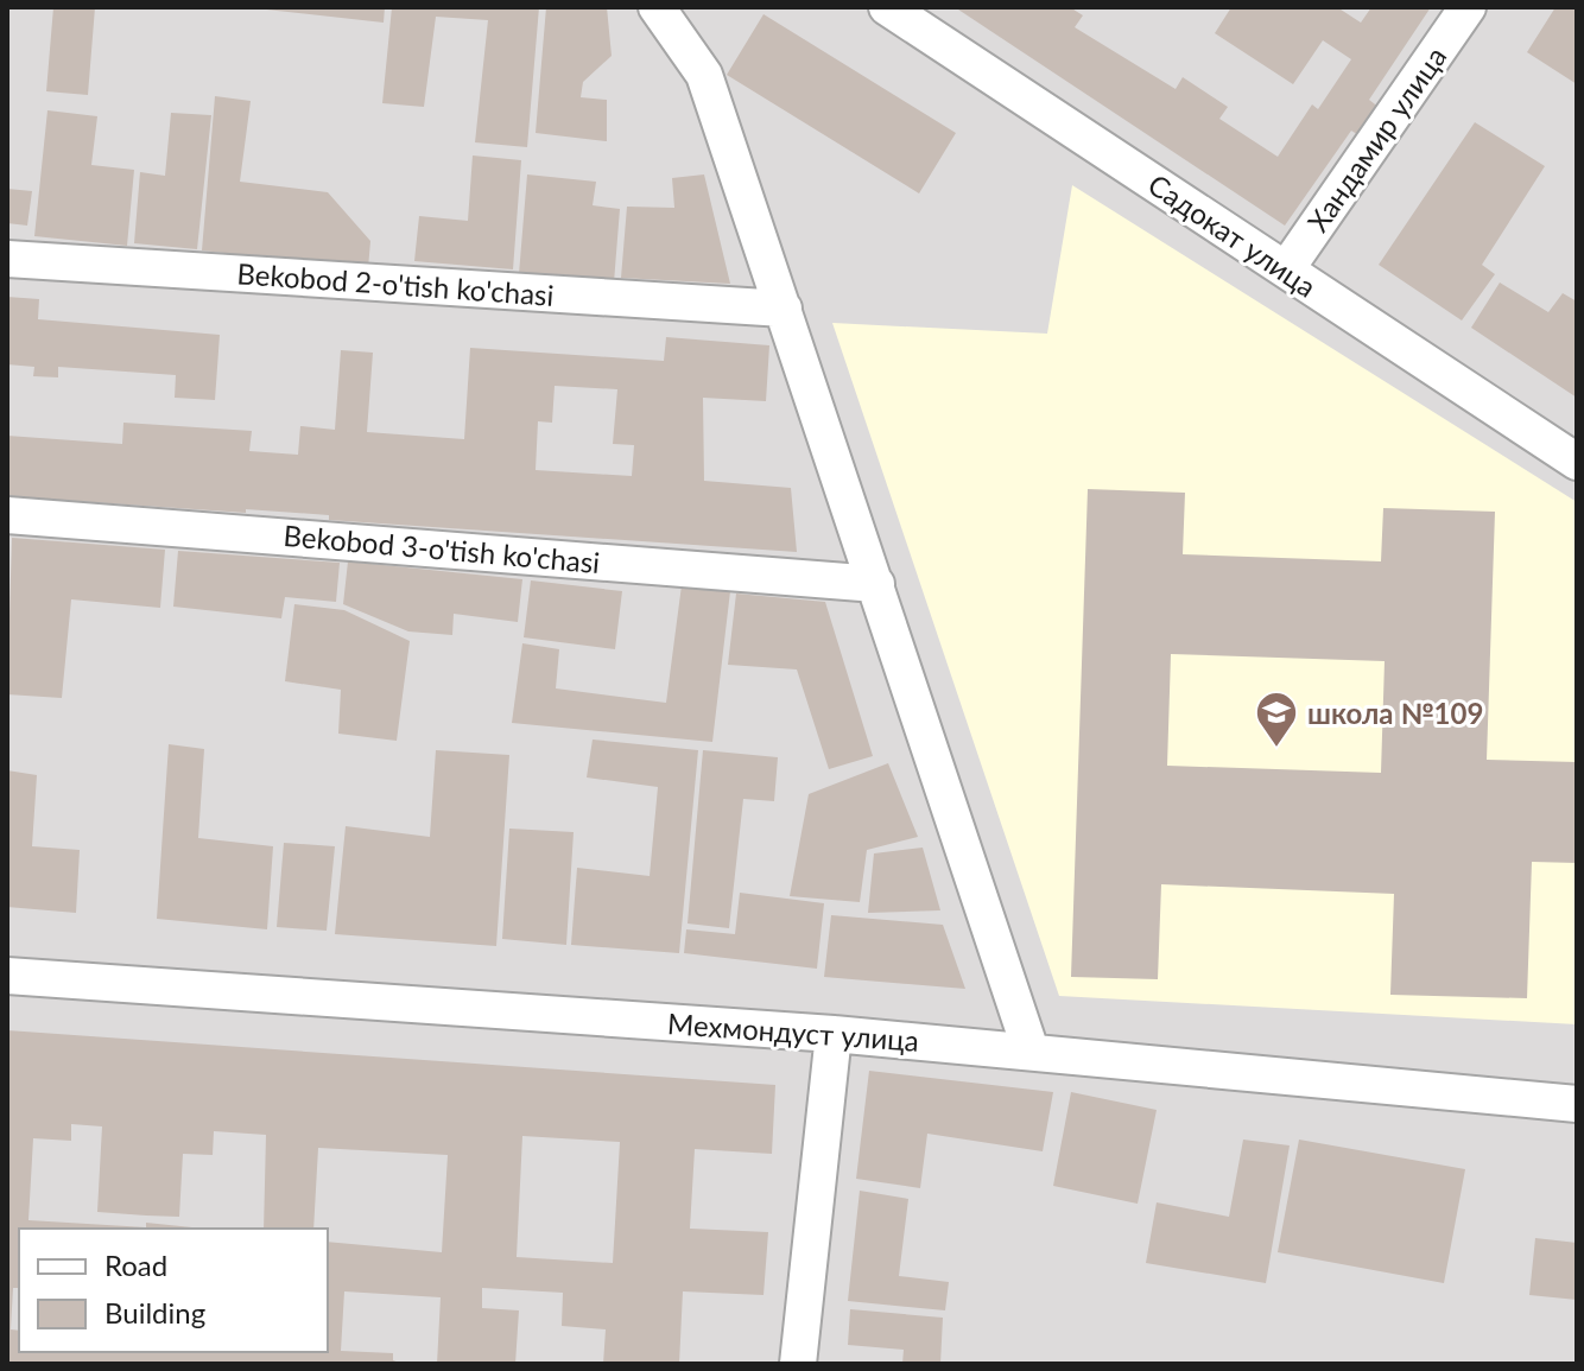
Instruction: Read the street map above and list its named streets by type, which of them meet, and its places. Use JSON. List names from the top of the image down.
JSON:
{
  "streets": {
    "street": [
      "Хандамир улица",
      "Садокат улица",
      "Bekobod 2-o'tish ko'chasi",
      "Bekobod 3-o'tish ko'chasi",
      "Мехмондуст улица"
    ]
  },
  "crossings": [
    ["Хандамир улица", "Садокат улица"]
  ],
  "places": {
    "school or university": ["школа №109"]
  },
  "legend": ["Road", "Building"]
}
